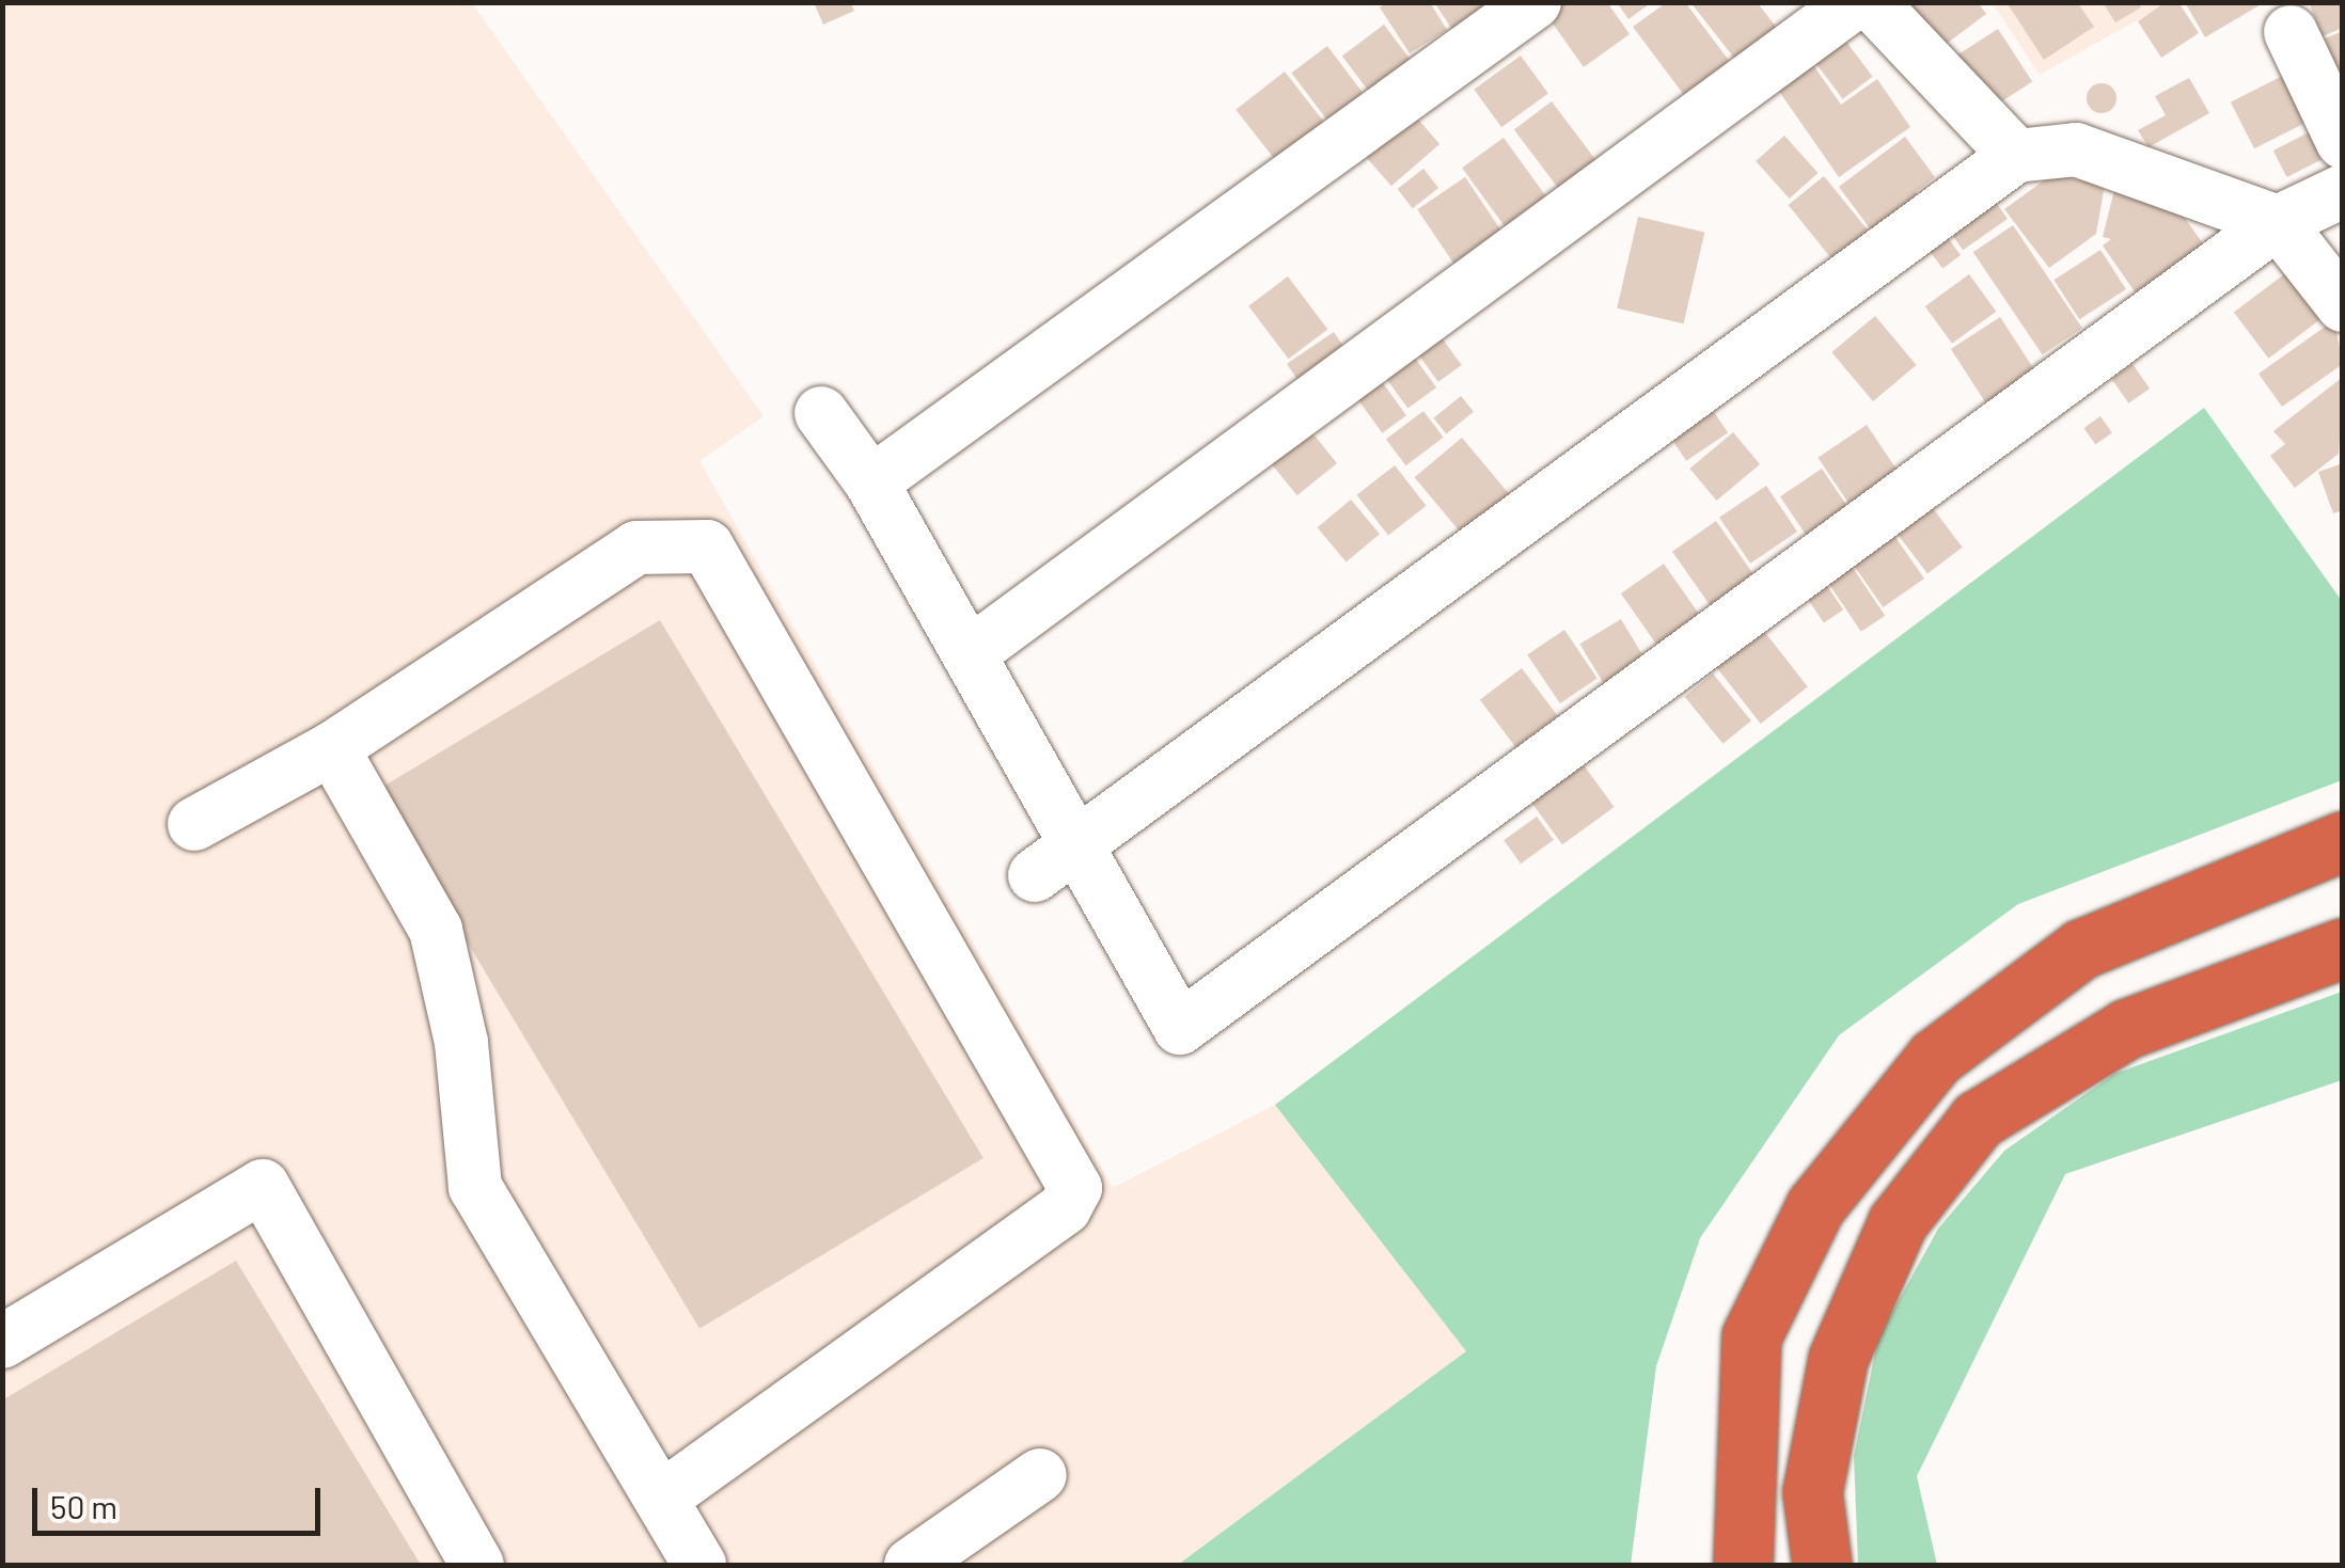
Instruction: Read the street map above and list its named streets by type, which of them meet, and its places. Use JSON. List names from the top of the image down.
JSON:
{
  "scale_bar": "50 m"
}
